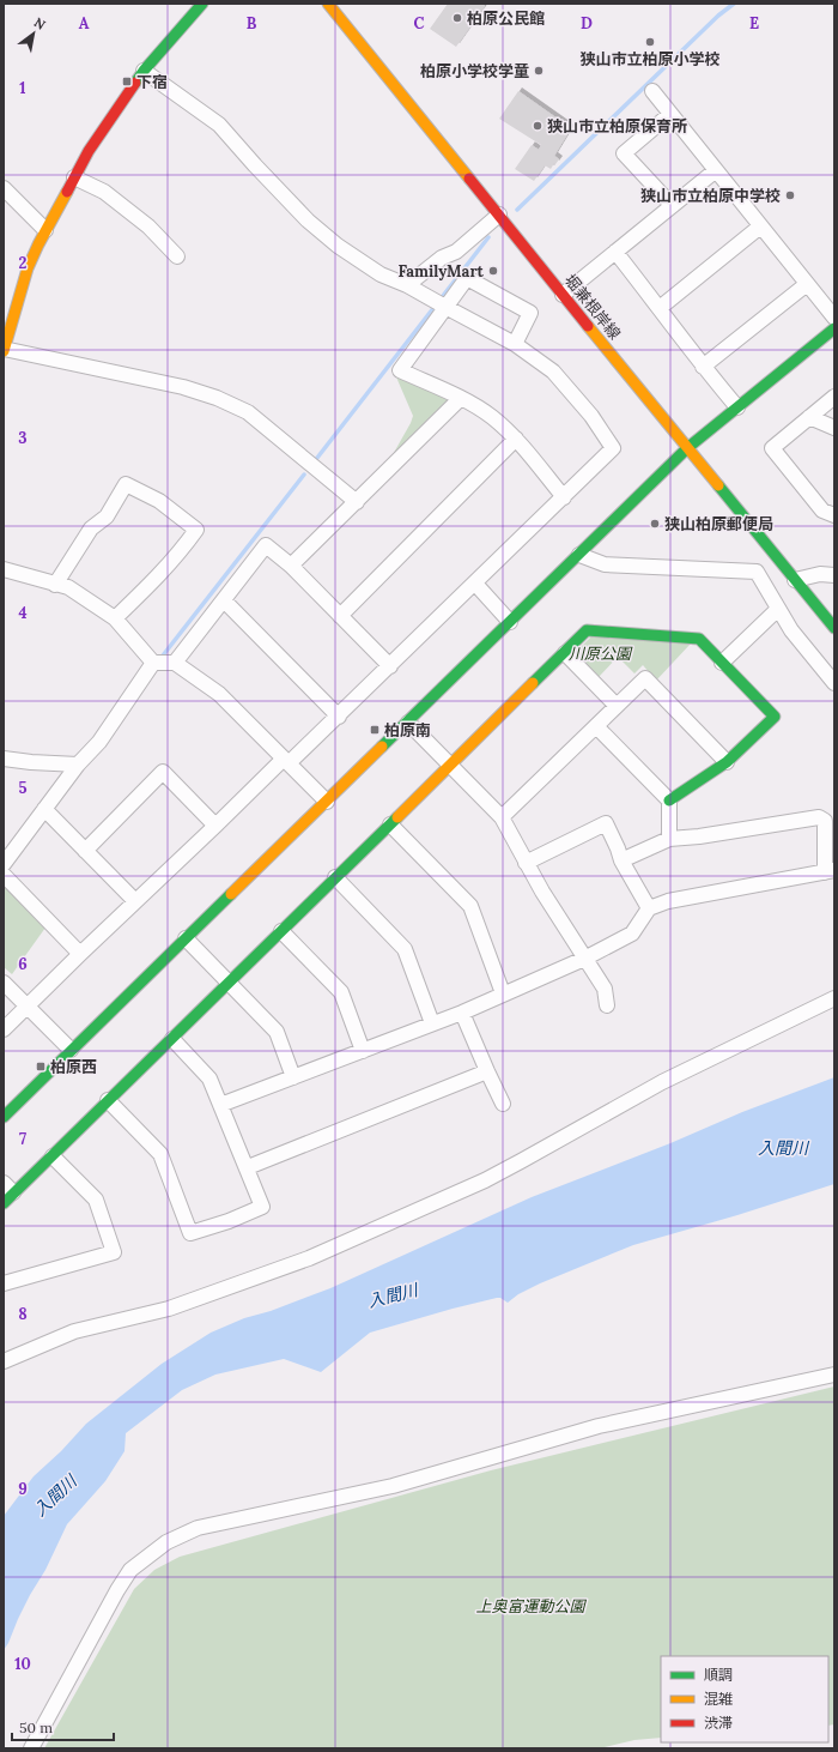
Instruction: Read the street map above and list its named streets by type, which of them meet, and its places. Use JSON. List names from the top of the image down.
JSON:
{
  "streets": {
    "street": ["堀兼根岸線"]
  },
  "water": ["入間川"],
  "parks": ["川原公園", "上奥富運動公園"],
  "places": {
    "other": [
      "柏原公民館",
      "狭山市立柏原小学校",
      "柏原小学校学童",
      "狭山市立柏原保育所",
      "狭山市立柏原中学校",
      "FamilyMart",
      "狭山柏原郵便局"
    ],
    "transit": ["下宿", "柏原南", "柏原西"]
  },
  "legend": ["順調", "混雑", "渋滞"],
  "scale_bar": "50 m",
  "north": "top right",
  "grid": {
    "columns": [
      "A",
      "B",
      "C",
      "D",
      "E"
    ],
    "rows": [
      "1",
      "2",
      "3",
      "4",
      "5",
      "6",
      "7",
      "8",
      "9",
      "10"
    ]
  }
}
